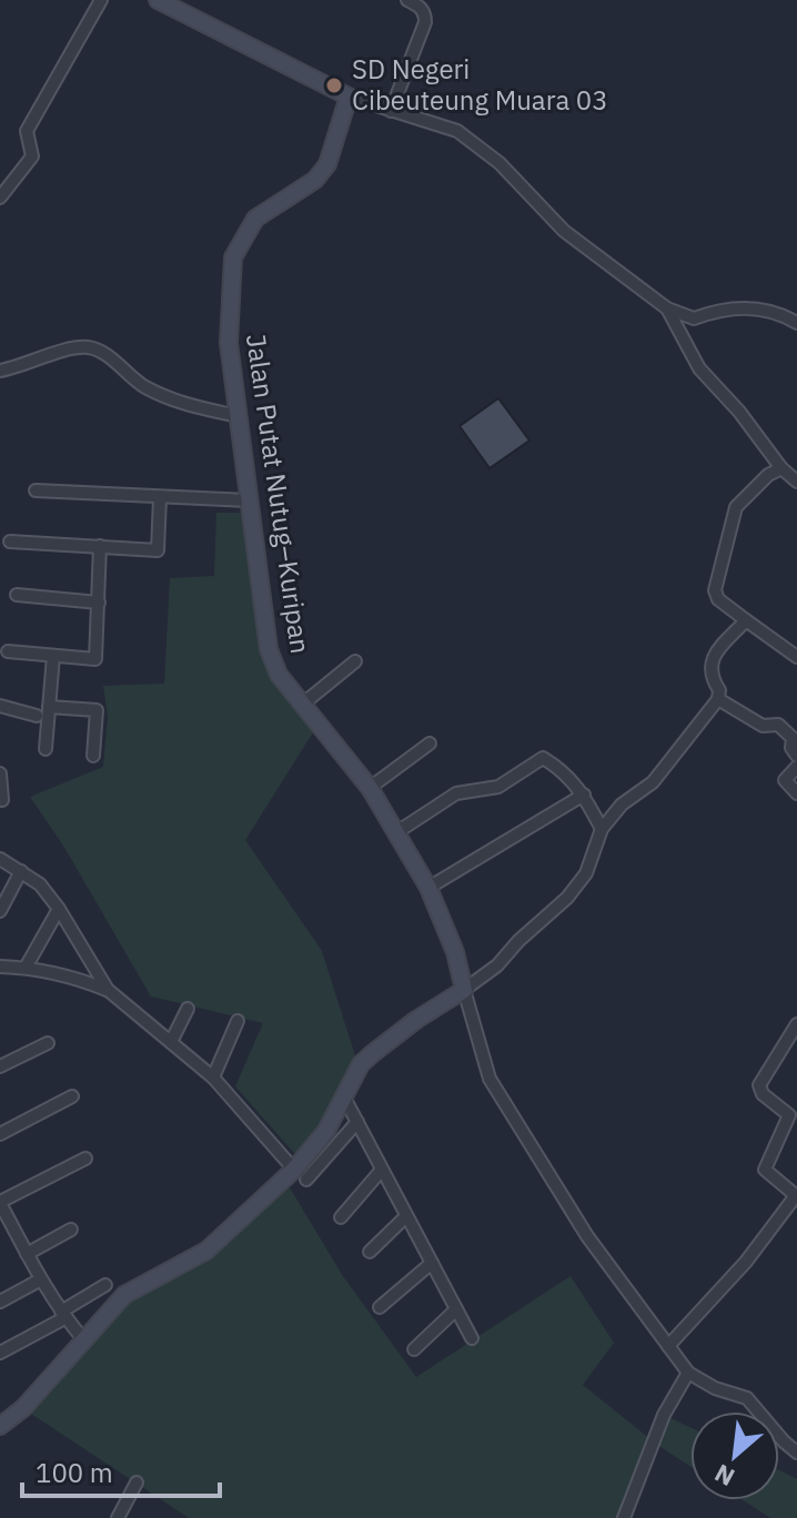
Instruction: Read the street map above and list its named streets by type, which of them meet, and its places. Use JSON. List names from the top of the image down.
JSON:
{
  "streets": {
    "street": ["Jalan Putat Nutug–Kuripan"]
  },
  "places": ["SD Negeri Cibeuteung Muara 03"],
  "scale_bar": "100 m",
  "north": "bottom left"
}
